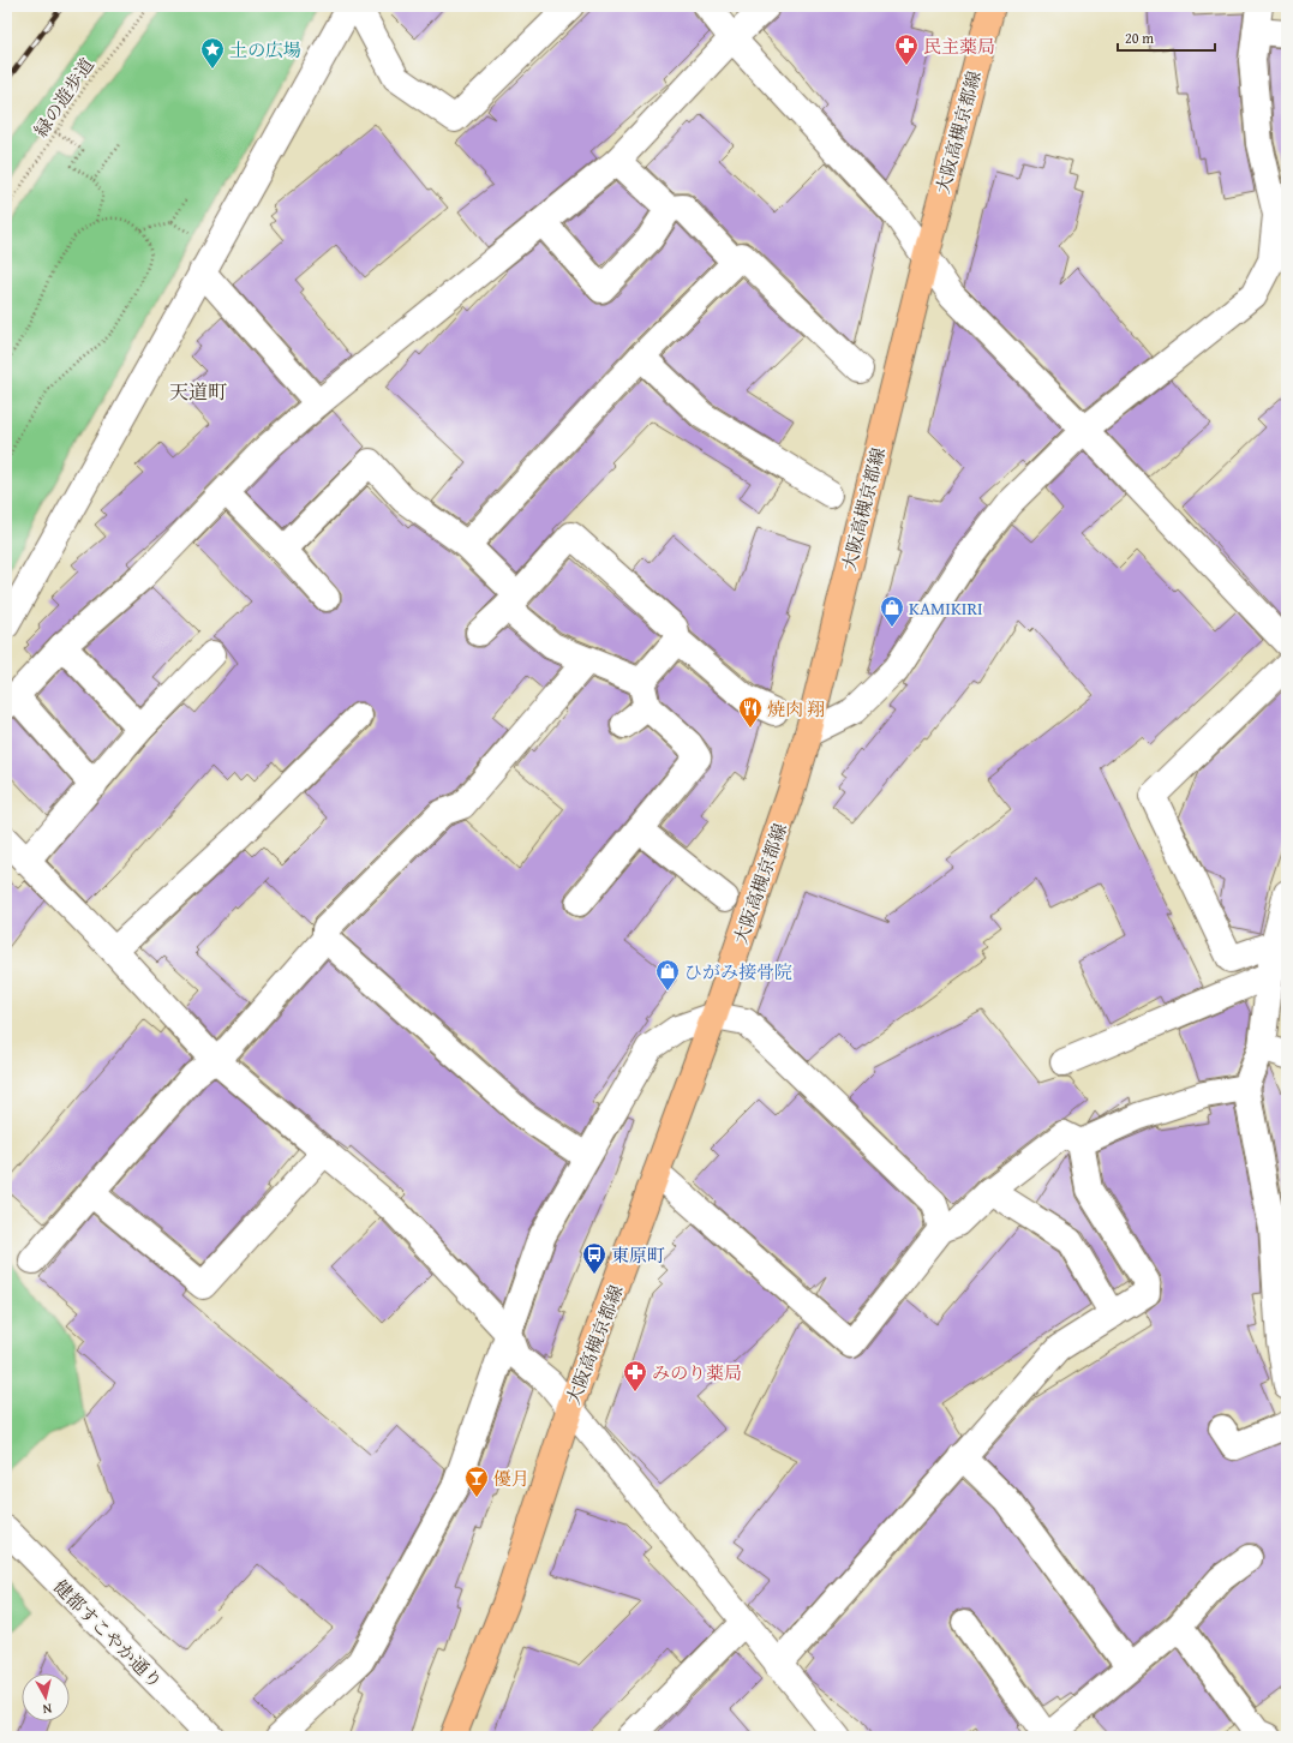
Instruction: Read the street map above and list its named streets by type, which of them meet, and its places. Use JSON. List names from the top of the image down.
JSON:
{
  "streets": {
    "main road": ["大阪高槻京都線"],
    "street": ["健都すこやか通り"],
    "path": ["緑の遊歩道"]
  },
  "districts": ["天道町"],
  "places": {
    "pharmacy": ["民主薬局", "みのり薬局"],
    "place": ["土の広場"],
    "shop": ["KAMIKIRI", "ひがみ接骨院"],
    "restaurant": ["焼肉 翔"],
    "bus stop": ["東原町"],
    "bar": ["優月"]
  },
  "scale_bar": "20 m",
  "north": "bottom"
}
